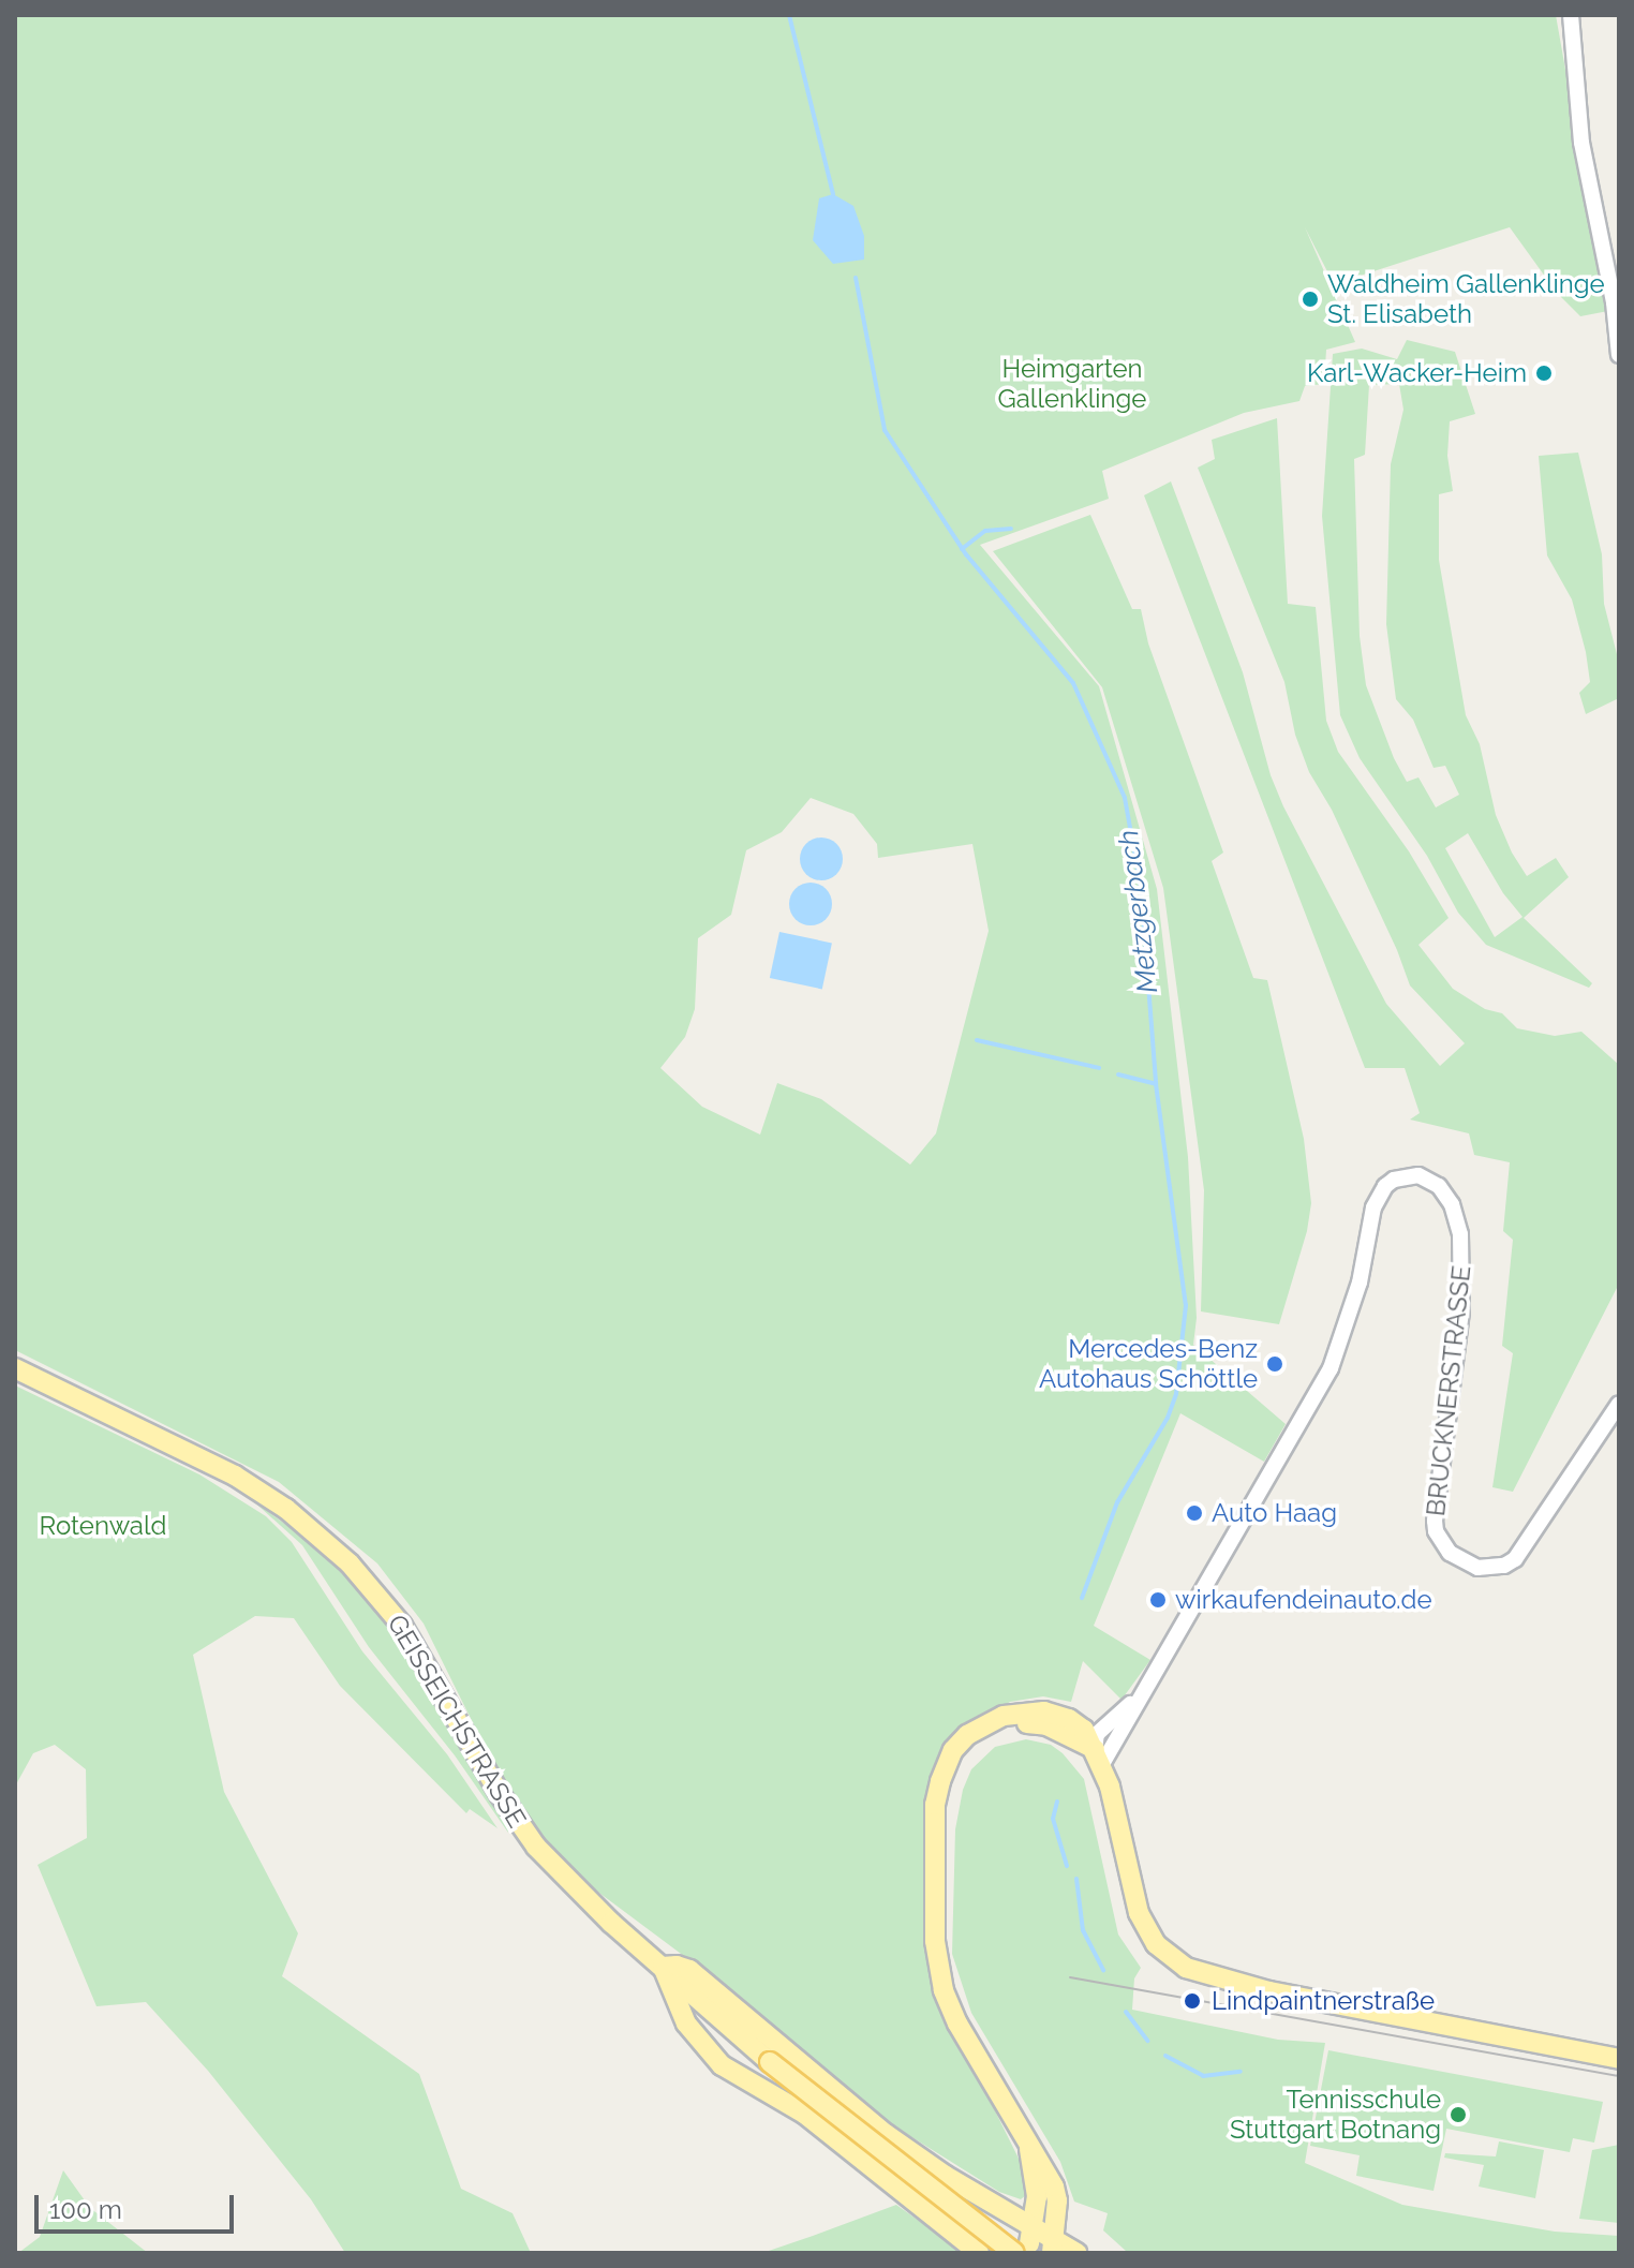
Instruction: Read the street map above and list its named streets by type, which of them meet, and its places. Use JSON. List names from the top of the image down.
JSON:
{
  "streets": {
    "main road": ["GEISSEICHSTRASSE"],
    "street": ["BRUCKNERSTRASSE"]
  },
  "water": ["Metzgerbach"],
  "parks": ["Heimgarten Gallenklinge", "Rotenwald"],
  "places": [
    "Waldheim Gallenklinge St. Elisabeth",
    "Karl-Wacker-Heim",
    "Mercedes-Benz Autohaus Schöttle",
    "Auto Haag",
    "wirkaufendeinauto.de",
    "Lindpaintnerstraße",
    "Tennisschule Stuttgart Botnang"
  ],
  "scale_bar": "100 m"
}
